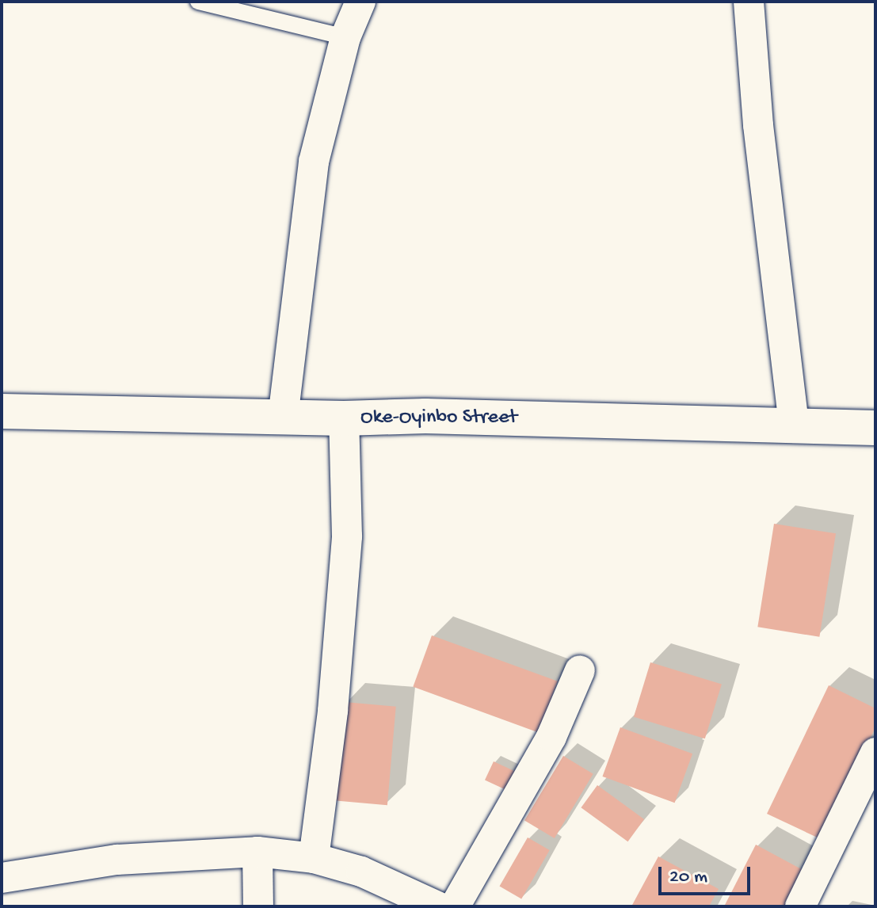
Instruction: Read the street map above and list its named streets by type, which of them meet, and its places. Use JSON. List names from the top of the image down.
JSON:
{
  "streets": {
    "main road": ["Oke-Oyinbo Street"]
  },
  "scale_bar": "20 m"
}
